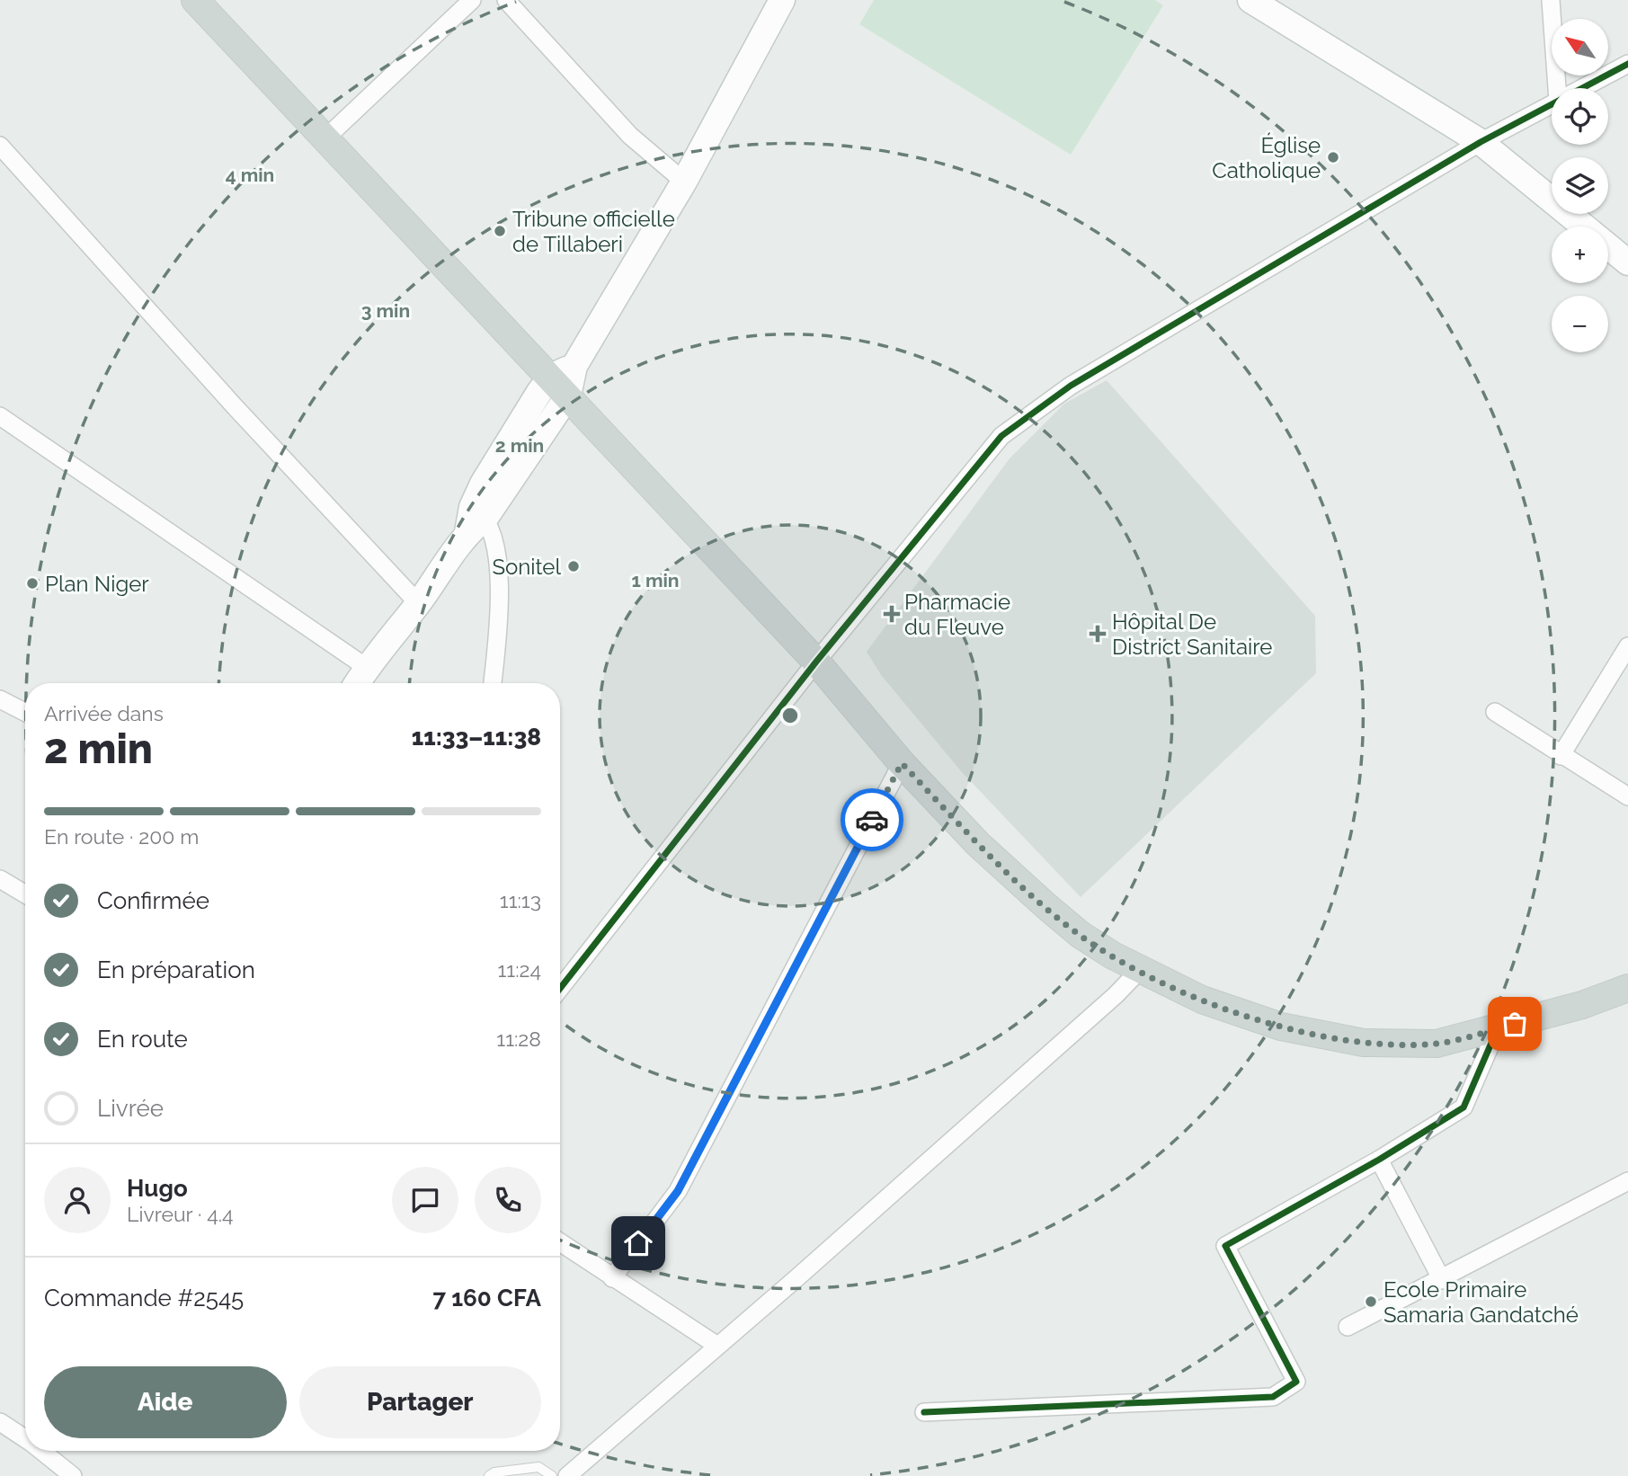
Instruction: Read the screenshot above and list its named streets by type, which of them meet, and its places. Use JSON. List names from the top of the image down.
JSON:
{
  "places": {
    "other": [
      "Église Catholique",
      "Tribune officielle de Tillaberi",
      "Sonitel",
      "Plan Niger",
      "Ecole Primaire Samaria Gandatché"
    ],
    "health": ["Pharmacie du Fleuve", "Hôpital De District Sanitaire"]
  },
  "north": "top left",
  "page": {
    "map_buttons": ["+", "−"],
    "heading": ["2 min", "Arrivée dans", "11:33–11:38"],
    "panel": [
      "Hugo",
      "Livreur · 4.4",
      "Commande #2545",
      "7 160 CFA"
    ],
    "bar": "En route · 200 m",
    "list": [
      ["Confirmée", "11:13"],
      ["En préparation", "11:24"],
      ["En route", "11:28"],
      "Livrée"
    ],
    "buttons": ["Aide", "Partager"]
  },
  "rings": [
    "4 min",
    "3 min",
    "2 min",
    "1 min"
  ]
}
